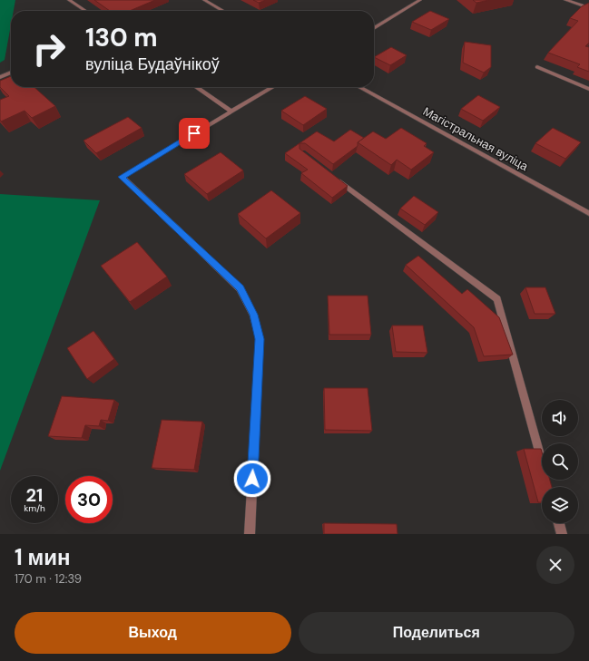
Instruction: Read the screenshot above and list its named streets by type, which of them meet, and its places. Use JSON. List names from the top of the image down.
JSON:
{
  "streets": {
    "street": ["Магістральная вуліца"]
  },
  "page": {
    "turn": ["130 m", "вуліца Будаўнікоў"],
    "speed": "21 km/h",
    "limit": "30",
    "heading": ["1 мин", "170 m · 12:39"],
    "buttons": ["Выход", "Поделиться"]
  }
}
